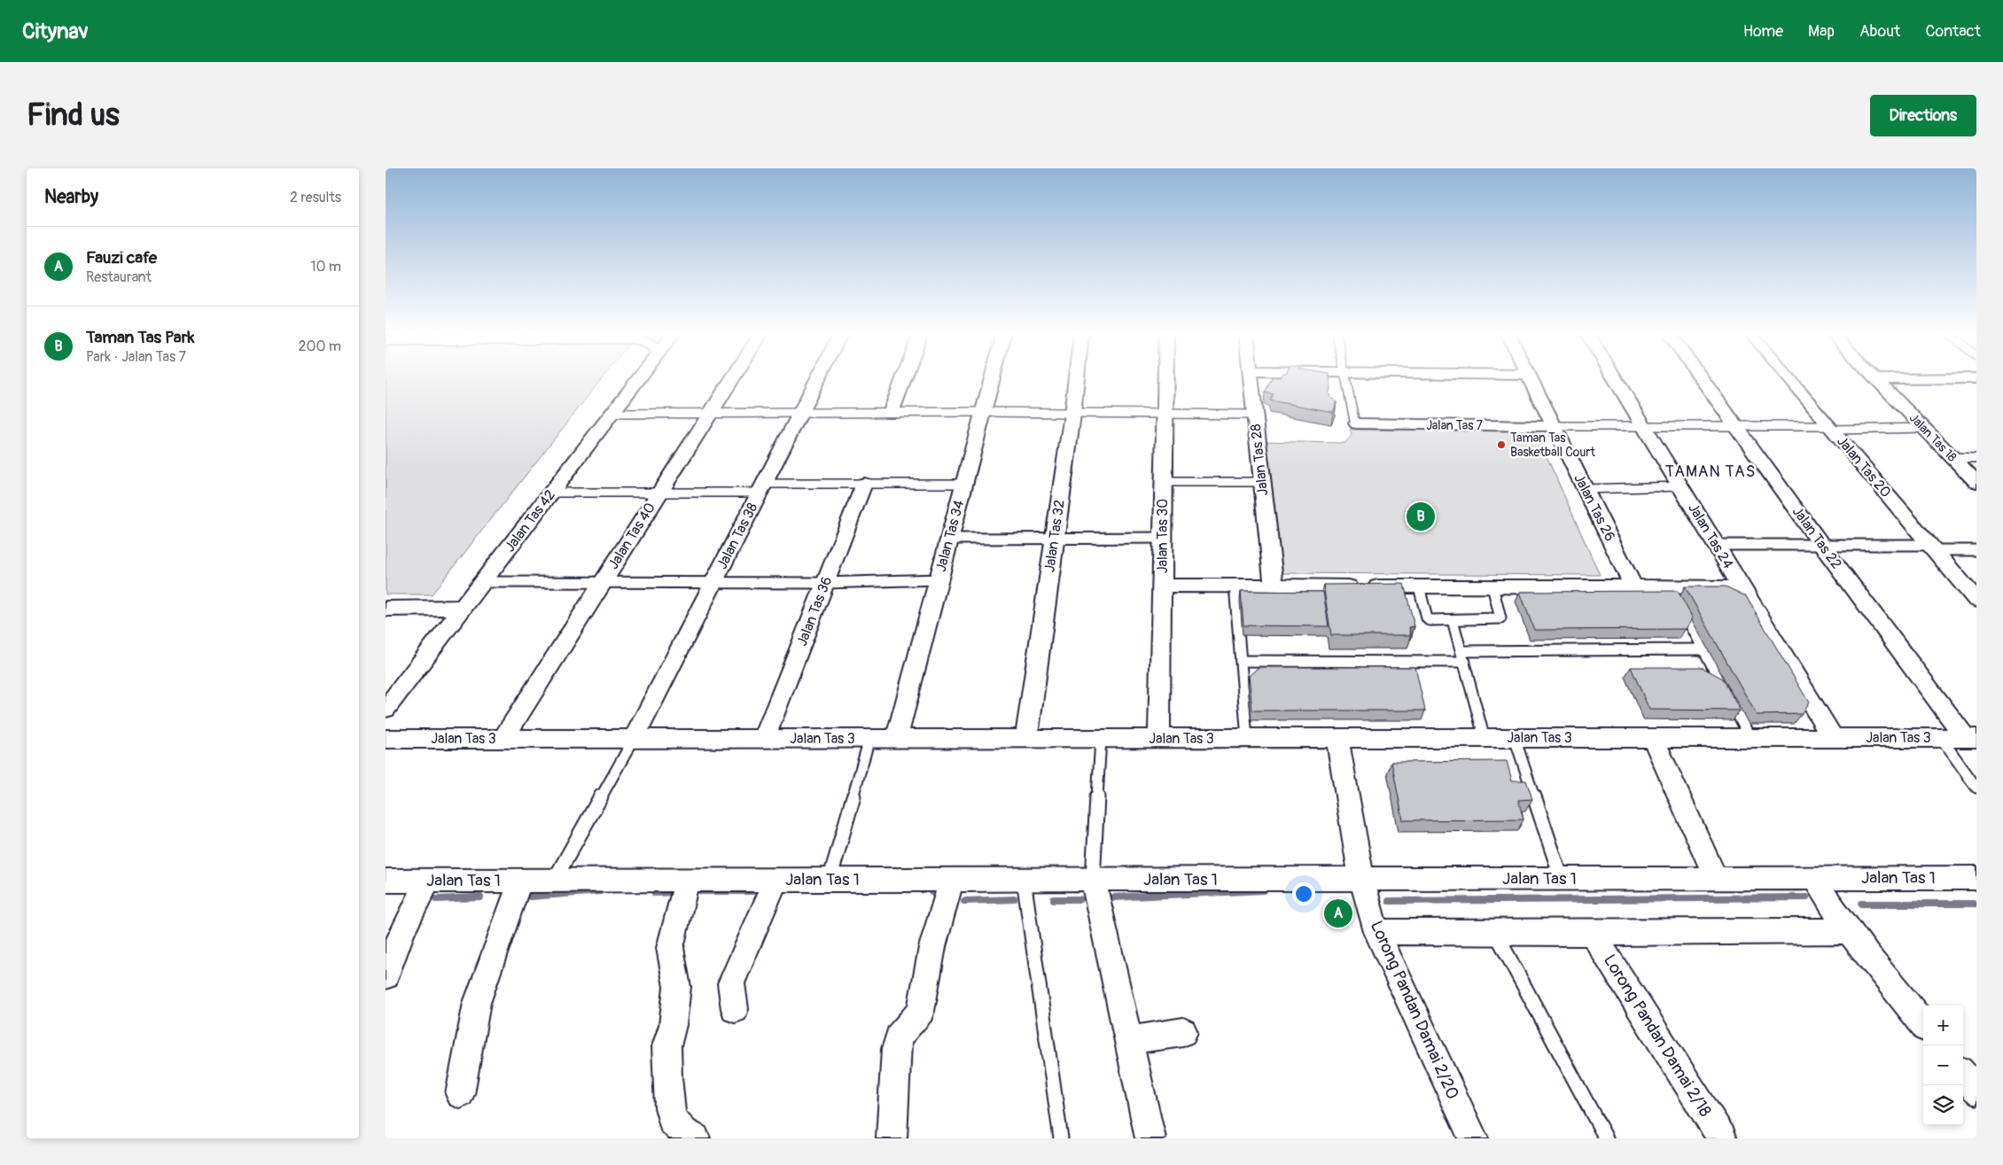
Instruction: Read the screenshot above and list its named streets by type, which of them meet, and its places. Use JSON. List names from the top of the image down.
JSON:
{
  "streets": {
    "street": [
      "Jalan Tas 7",
      "Jalan Tas 18",
      "Jalan Tas 28",
      "Jalan Tas 20",
      "Jalan Tas 26",
      "Jalan Tas 42",
      "Jalan Tas 40",
      "Jalan Tas 38",
      "Jalan Tas 34",
      "Jalan Tas 32",
      "Jalan Tas 30",
      "Jalan Tas 24",
      "Jalan Tas 22",
      "Jalan Tas 36",
      "Jalan Tas 3",
      "Jalan Tas 1",
      "Lorong Pandan Damai 2/20",
      "Lorong Pandan Damai 2/18"
    ]
  },
  "crossings": [
    ["Jalan Tas 7", "Jalan Tas 26"],
    ["Jalan Tas 40", "Jalan Tas 3"],
    ["Jalan Tas 38", "Jalan Tas 3"],
    ["Jalan Tas 34", "Jalan Tas 3"],
    ["Jalan Tas 32", "Jalan Tas 3"],
    ["Jalan Tas 30", "Jalan Tas 3"],
    ["Jalan Tas 24", "Jalan Tas 3"],
    ["Jalan Tas 22", "Jalan Tas 3"],
    ["Jalan Tas 36", "Jalan Tas 3"],
    ["Jalan Tas 3", "Lorong Pandan Damai 2/20"],
    ["Jalan Tas 1", "Lorong Pandan Damai 2/20"]
  ],
  "districts": ["TAMAN TAS"],
  "places": ["Taman Tas Basketball Court"],
  "page": {
    "header": "Citynav",
    "nav": [
      "Home",
      "Map",
      "About",
      "Contact"
    ],
    "buttons": "Directions",
    "title": "Find us",
    "heading": ["Nearby", "2 results"],
    "list": [
      {
        "mark": "A",
        "name": "Fauzi cafe",
        "note": "Restaurant",
        "value": "10 m"
      },
      {
        "mark": "B",
        "name": "Taman Tas Park",
        "note": "Park · Jalan Tas 7",
        "value": "200 m"
      }
    ],
    "pins": ["B", "A"],
    "map_buttons": ["+", "−"]
  }
}
